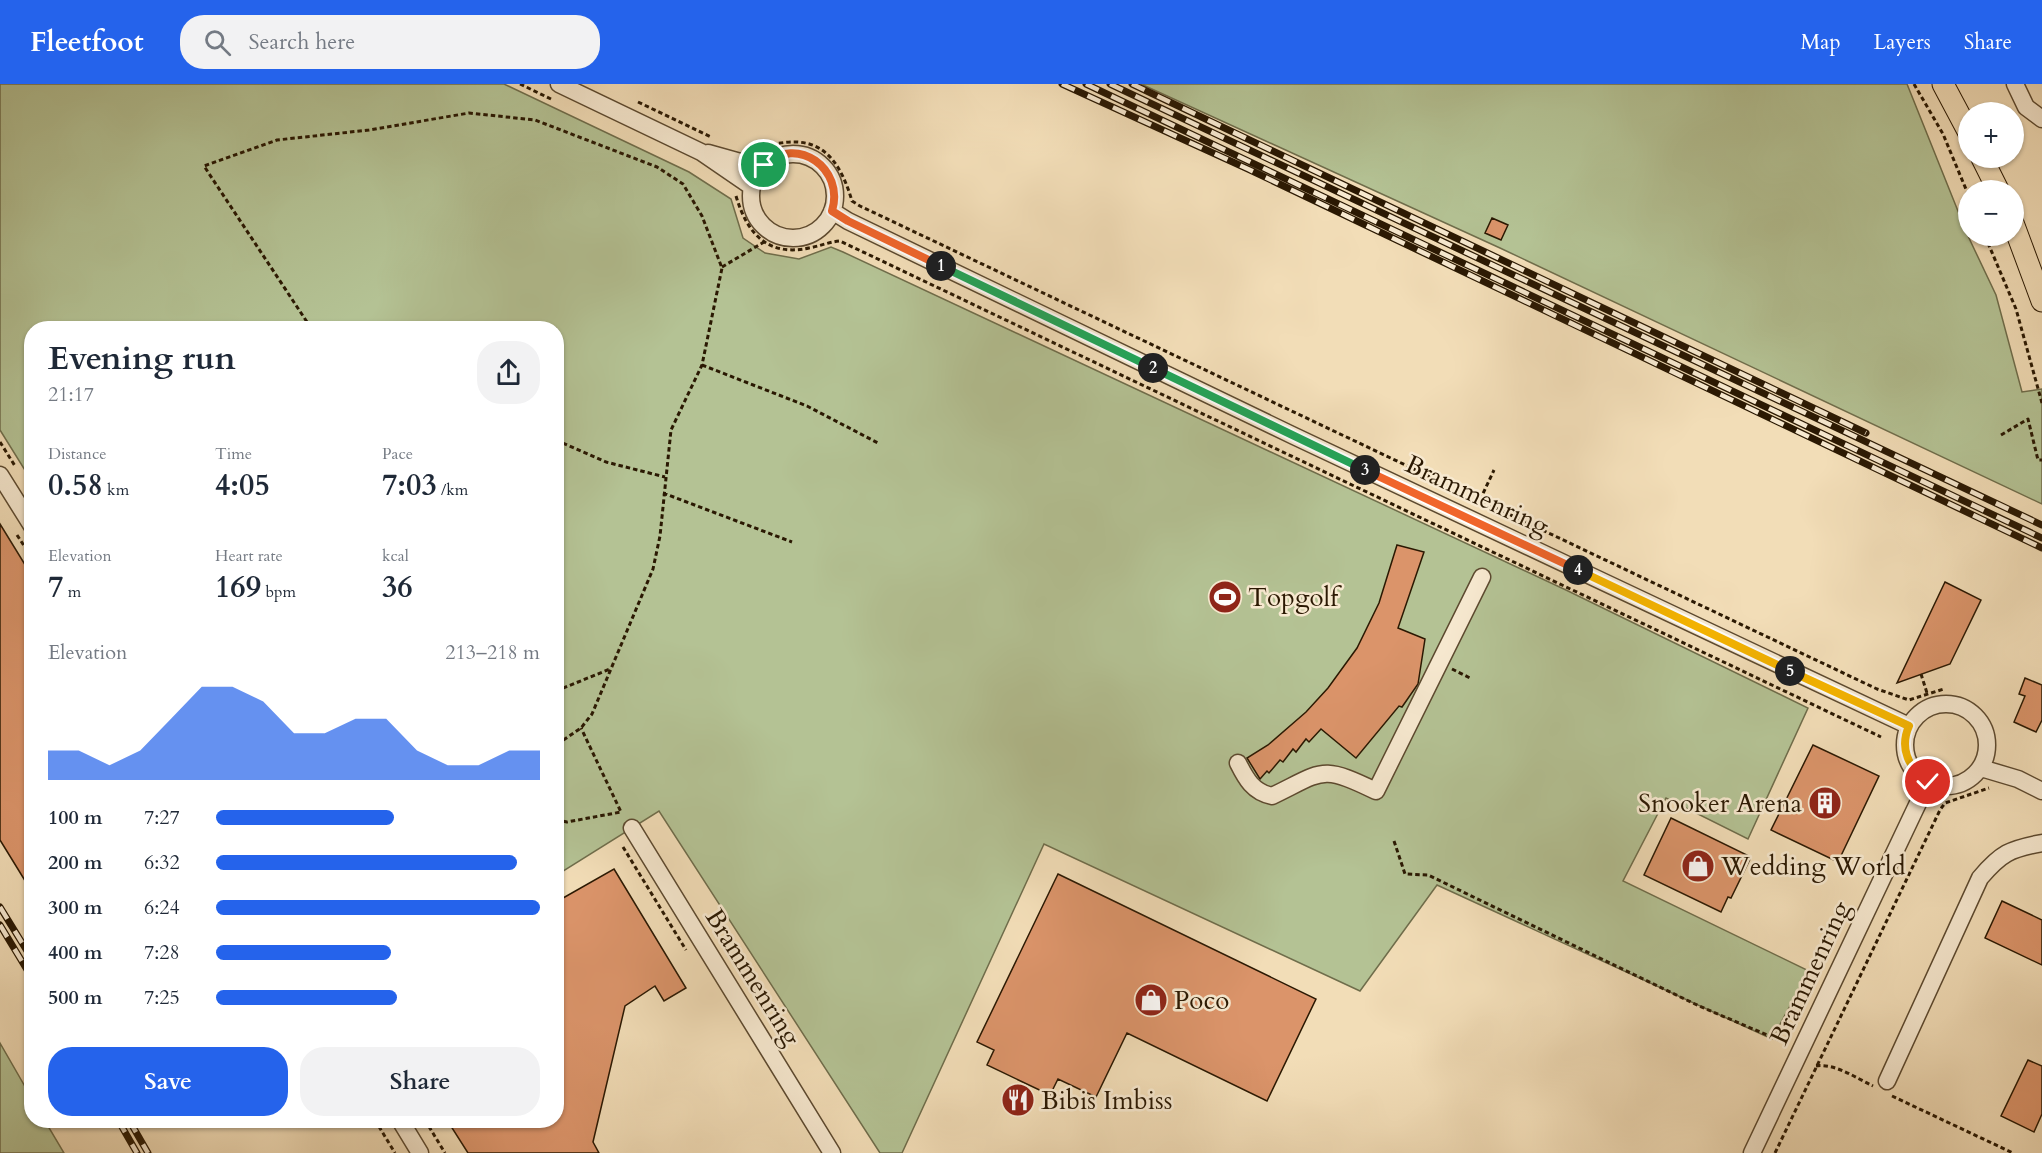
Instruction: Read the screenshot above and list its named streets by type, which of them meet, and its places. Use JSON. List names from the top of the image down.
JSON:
{
  "streets": {
    "street": ["Brammenring"]
  },
  "places": {
    "sports": ["Topgolf"],
    "building": ["Snooker Arena"],
    "shop": ["Wedding World", "Poco"],
    "restaurant": ["Bibis Imbiss"]
  },
  "page": {
    "header": "Fleetfoot",
    "search": "Search here",
    "nav": ["Map", "Layers", "Share"],
    "map_buttons": ["+", "−"],
    "pins": [
      "1",
      "2",
      "3",
      "4",
      "5"
    ],
    "heading": ["Evening run", "21:17"],
    "stats": [
      ["Distance", "0.58 km"],
      ["Time", "4:05"],
      ["Pace", "7:03 /km"],
      ["Elevation", "7 m"],
      ["Heart rate", "169 bpm"],
      ["kcal", "36"]
    ],
    "chart": ["Elevation", "213–218 m"],
    "list": [
      {
        "name": "100 m",
        "note": "7:27"
      },
      {
        "name": "200 m",
        "note": "6:32"
      },
      {
        "name": "300 m",
        "note": "6:24"
      },
      {
        "name": "400 m",
        "note": "7:28"
      },
      {
        "name": "500 m",
        "note": "7:25"
      }
    ],
    "buttons": ["Save", "Share"]
  }
}
